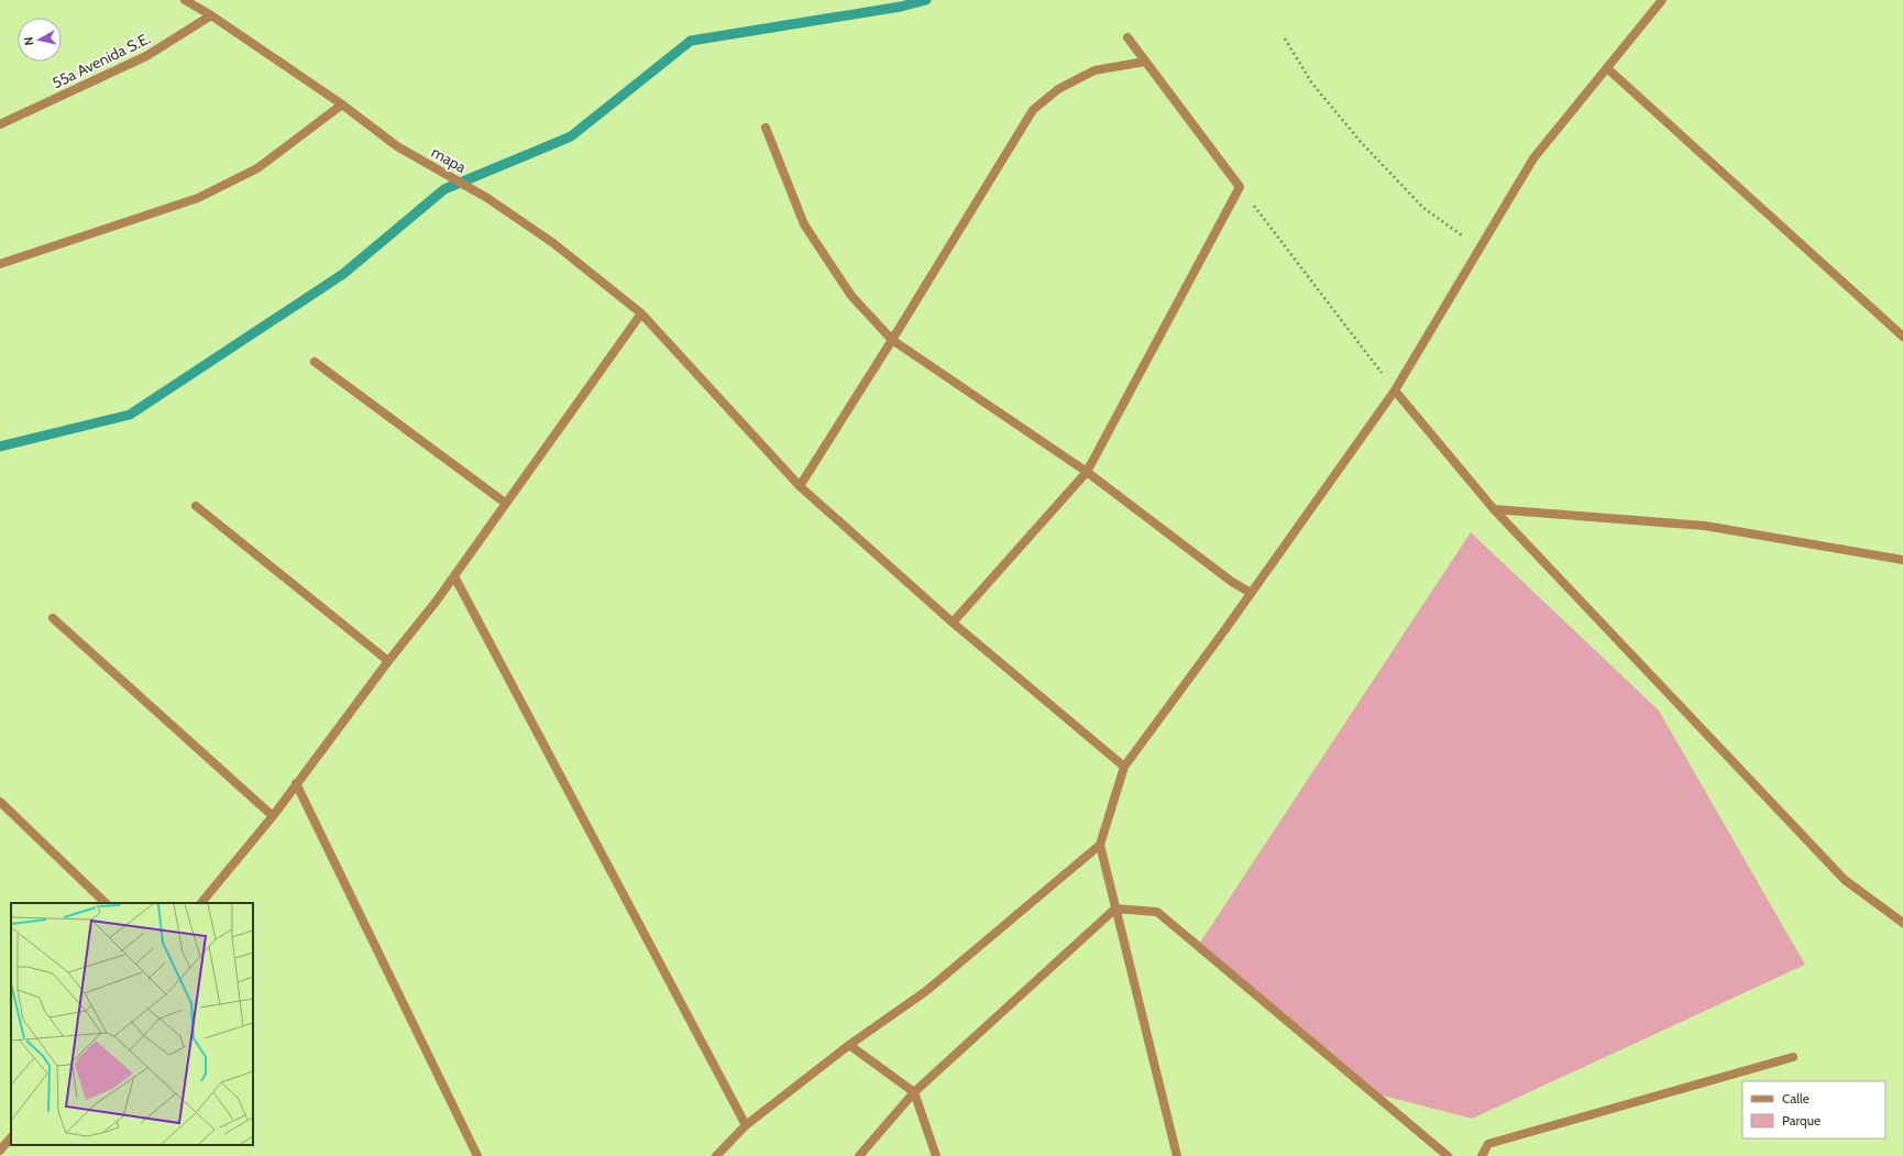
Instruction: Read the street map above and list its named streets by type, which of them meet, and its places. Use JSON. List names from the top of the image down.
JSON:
{
  "streets": {
    "street": ["55a Avenida S.E.", "mapa"]
  },
  "crossings": [
    ["55a Avenida S.E.", "mapa"]
  ],
  "legend": ["Calle", "Parque"],
  "north": "left"
}
